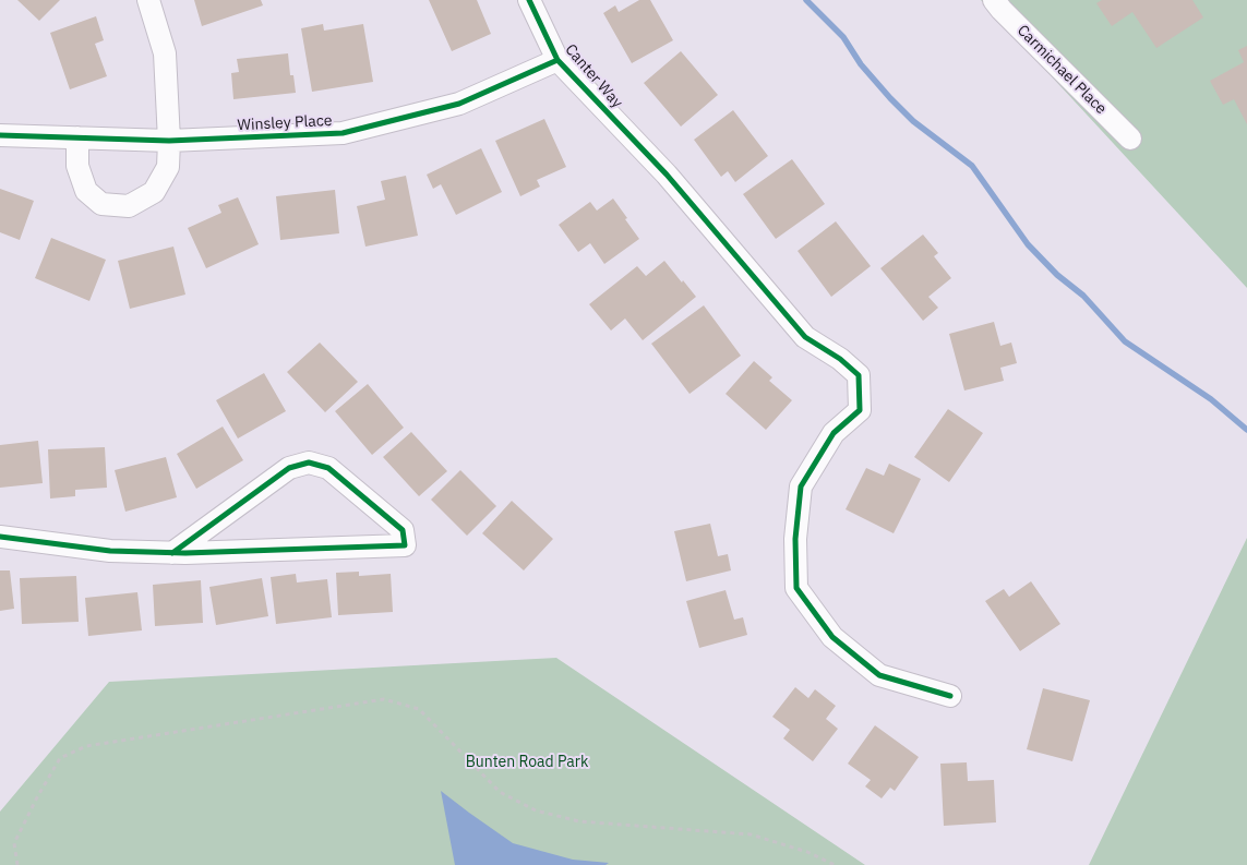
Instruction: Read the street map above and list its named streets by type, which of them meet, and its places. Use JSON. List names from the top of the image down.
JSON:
{
  "streets": {
    "street": ["Carmichael Place", "Canter Way", "Winsley Place"]
  },
  "crossings": [
    ["Canter Way", "Winsley Place"]
  ],
  "parks": ["Bunten Road Park"]
}
